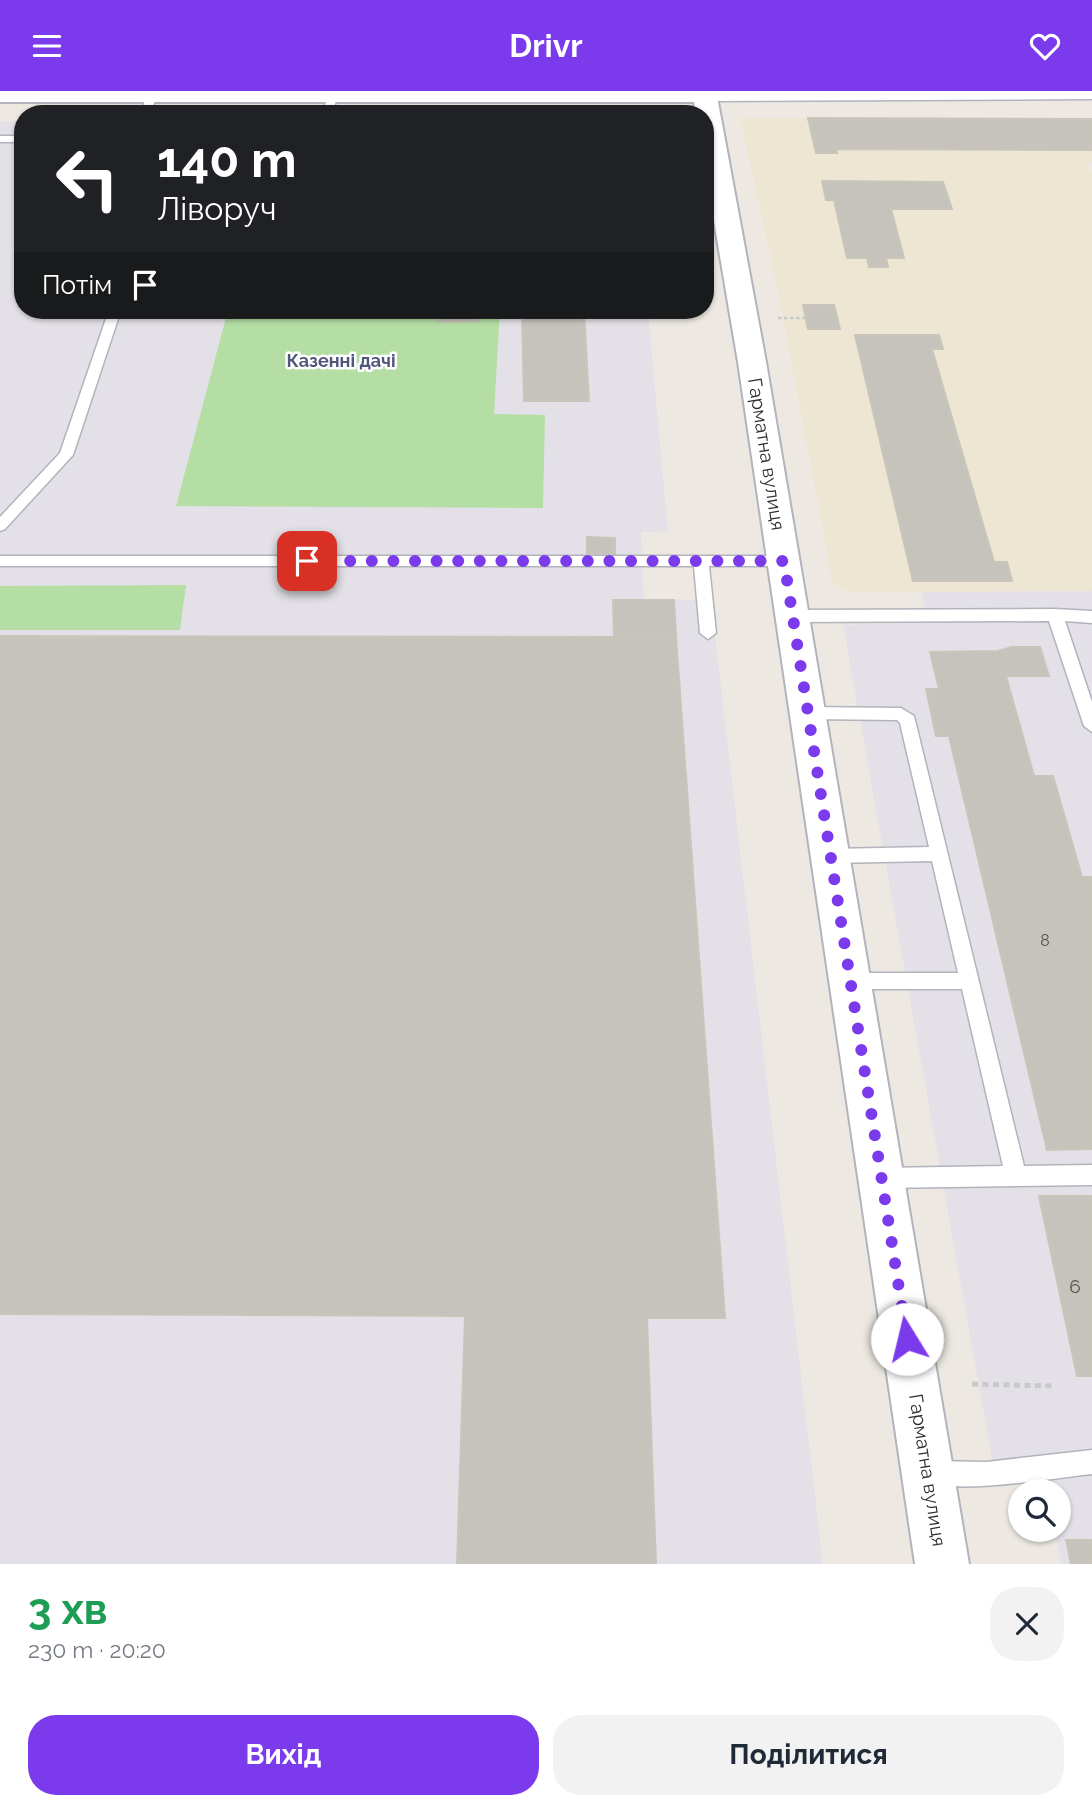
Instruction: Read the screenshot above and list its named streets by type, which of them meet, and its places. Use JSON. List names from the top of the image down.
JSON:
{
  "streets": {
    "street": ["Гарматна вулиця"]
  },
  "districts": ["Казенні дачі"],
  "house_numbers": ["8", "6"],
  "page": {
    "header": "Drivr",
    "turn": ["140 m", "Ліворуч"],
    "then": "Потім",
    "heading": ["3 хв", "230 m · 20:20"],
    "buttons": ["Вихід", "Поділитися"]
  }
}
